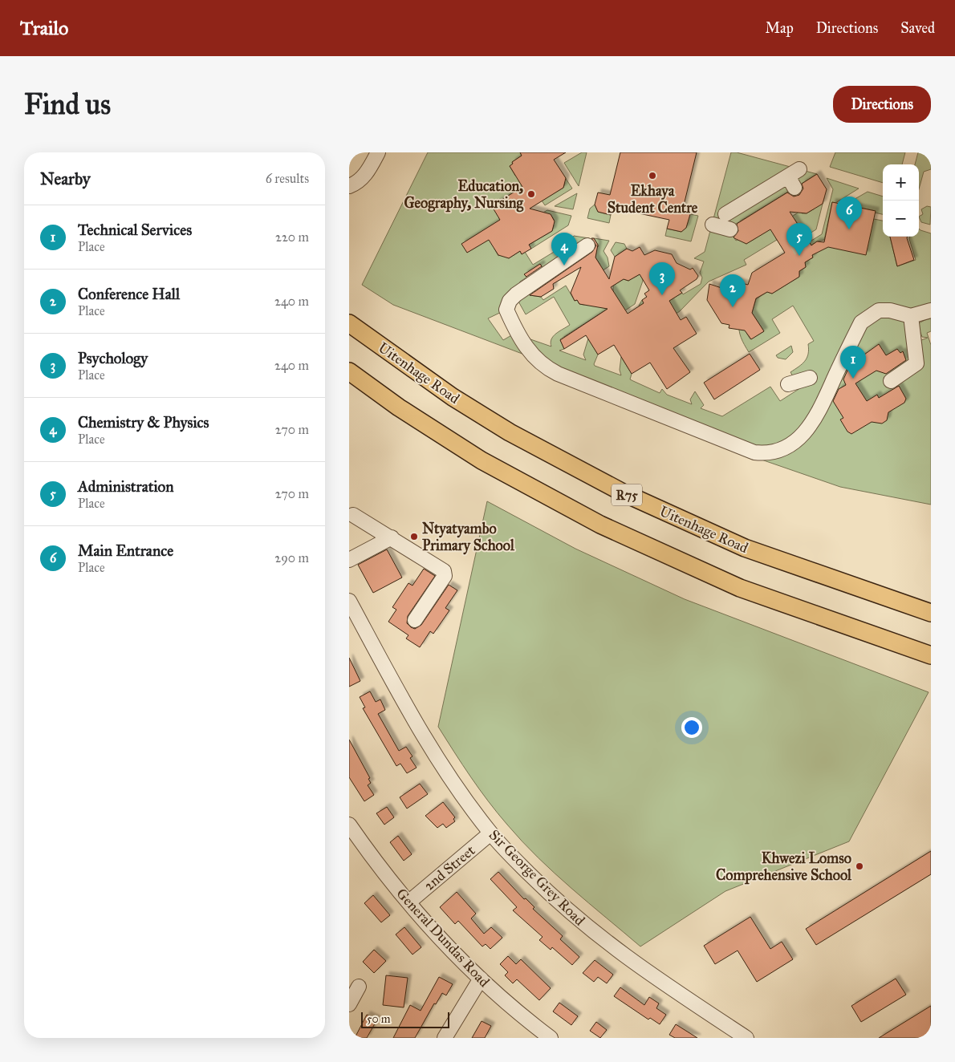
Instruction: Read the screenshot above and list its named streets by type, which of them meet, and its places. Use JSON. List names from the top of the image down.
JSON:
{
  "streets": {
    "main road": ["Uitenhage Road", "R75"],
    "street": ["2nd Street", "Sir George Grey Road", "General Dundas Road"]
  },
  "crossings": [
    ["2nd Street", "Sir George Grey Road"],
    ["2nd Street", "General Dundas Road"]
  ],
  "places": [
    "Ekhaya Student Centre",
    "Education, Geography, Nursing",
    "Ntyatyambo Primary School",
    "Khwezi Lomso Comprehensive School"
  ],
  "scale_bar": "50 m",
  "page": {
    "header": "Trailo",
    "nav": ["Map", "Directions", "Saved"],
    "buttons": "Directions",
    "title": "Find us",
    "heading": ["Nearby", "6 results"],
    "map_buttons": ["+", "−"],
    "pins": [
      "6",
      "5",
      "4",
      "3",
      "2",
      "1"
    ],
    "list": [
      {
        "mark": "1",
        "name": "Technical Services",
        "note": "Place",
        "value": "220 m"
      },
      {
        "mark": "2",
        "name": "Conference Hall",
        "note": "Place",
        "value": "240 m"
      },
      {
        "mark": "3",
        "name": "Psychology",
        "note": "Place",
        "value": "240 m"
      },
      {
        "mark": "4",
        "name": "Chemistry & Physics",
        "note": "Place",
        "value": "270 m"
      },
      {
        "mark": "5",
        "name": "Administration",
        "note": "Place",
        "value": "270 m"
      },
      {
        "mark": "6",
        "name": "Main Entrance",
        "note": "Place",
        "value": "290 m"
      }
    ],
    "scale": "50 m"
  }
}
